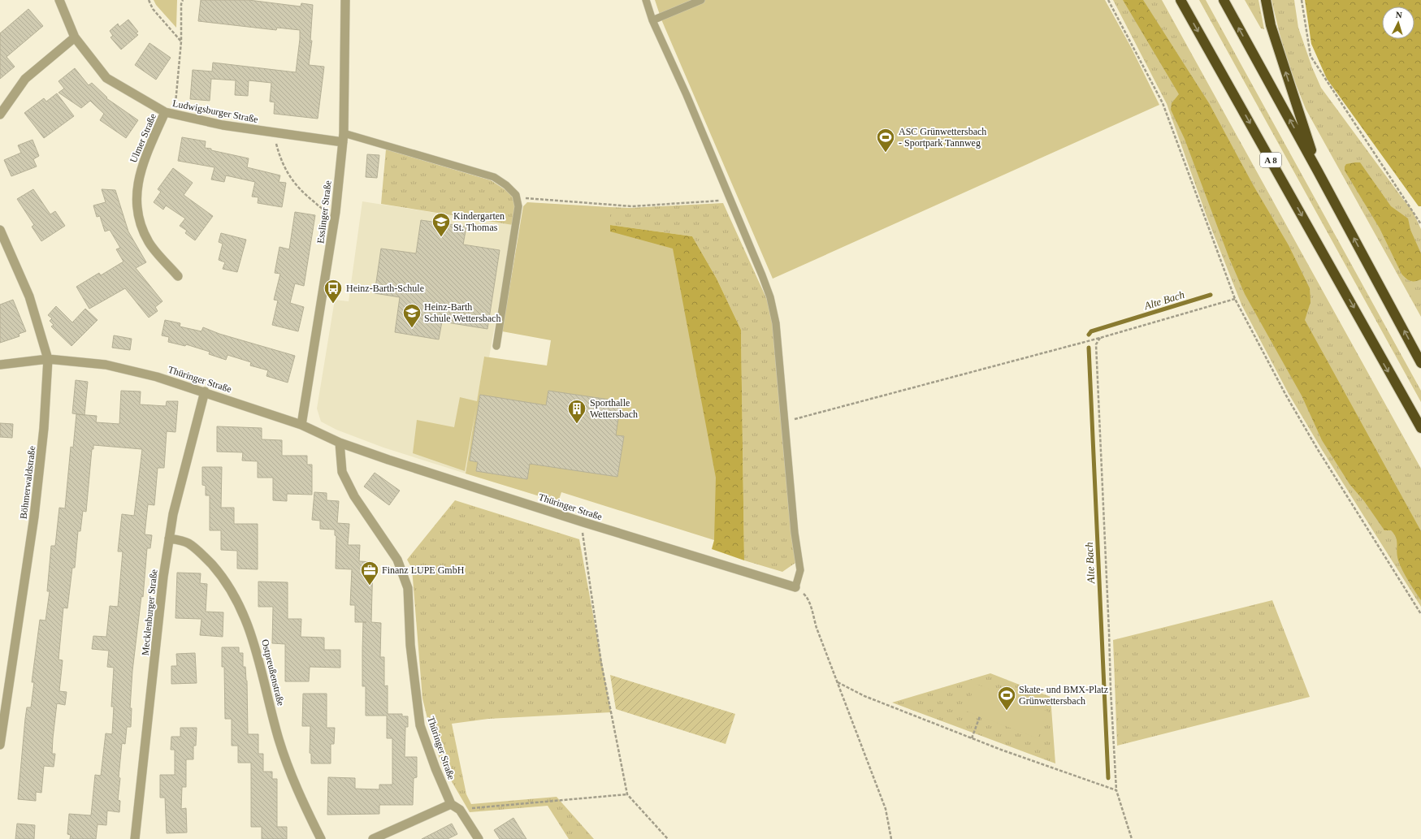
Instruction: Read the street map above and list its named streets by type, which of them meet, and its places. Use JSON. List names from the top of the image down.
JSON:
{
  "streets": {
    "highway": ["A 8"],
    "street": [
      "Ludwigsburger Straße",
      "Ulmer Straße",
      "Esslinger Straße",
      "Thüringer Straße",
      "Böhmerwaldstraße",
      "Mecklenburger Straße",
      "Ostpreußenstraße"
    ]
  },
  "crossings": [
    ["Ludwigsburger Straße", "Ulmer Straße"],
    ["Ludwigsburger Straße", "Esslinger Straße"],
    ["Esslinger Straße", "Thüringer Straße"],
    ["Thüringer Straße", "Böhmerwaldstraße"],
    ["Thüringer Straße", "Mecklenburger Straße"],
    ["Mecklenburger Straße", "Ostpreußenstraße"]
  ],
  "water": ["Alte Bach"],
  "places": {
    "sports": ["ASC Grünwettersbach - Sportpark Tannweg", "Skate- und BMX-Platz Grünwettersbach"],
    "school or university": ["Kindergarten St. Thomas", "Heinz-Barth Schule Wettersbach"],
    "bus stop": ["Heinz-Barth-Schule"],
    "building": ["Sporthalle Wettersbach"],
    "office": ["Finanz LUPE GmbH"]
  },
  "north": "top"
}
